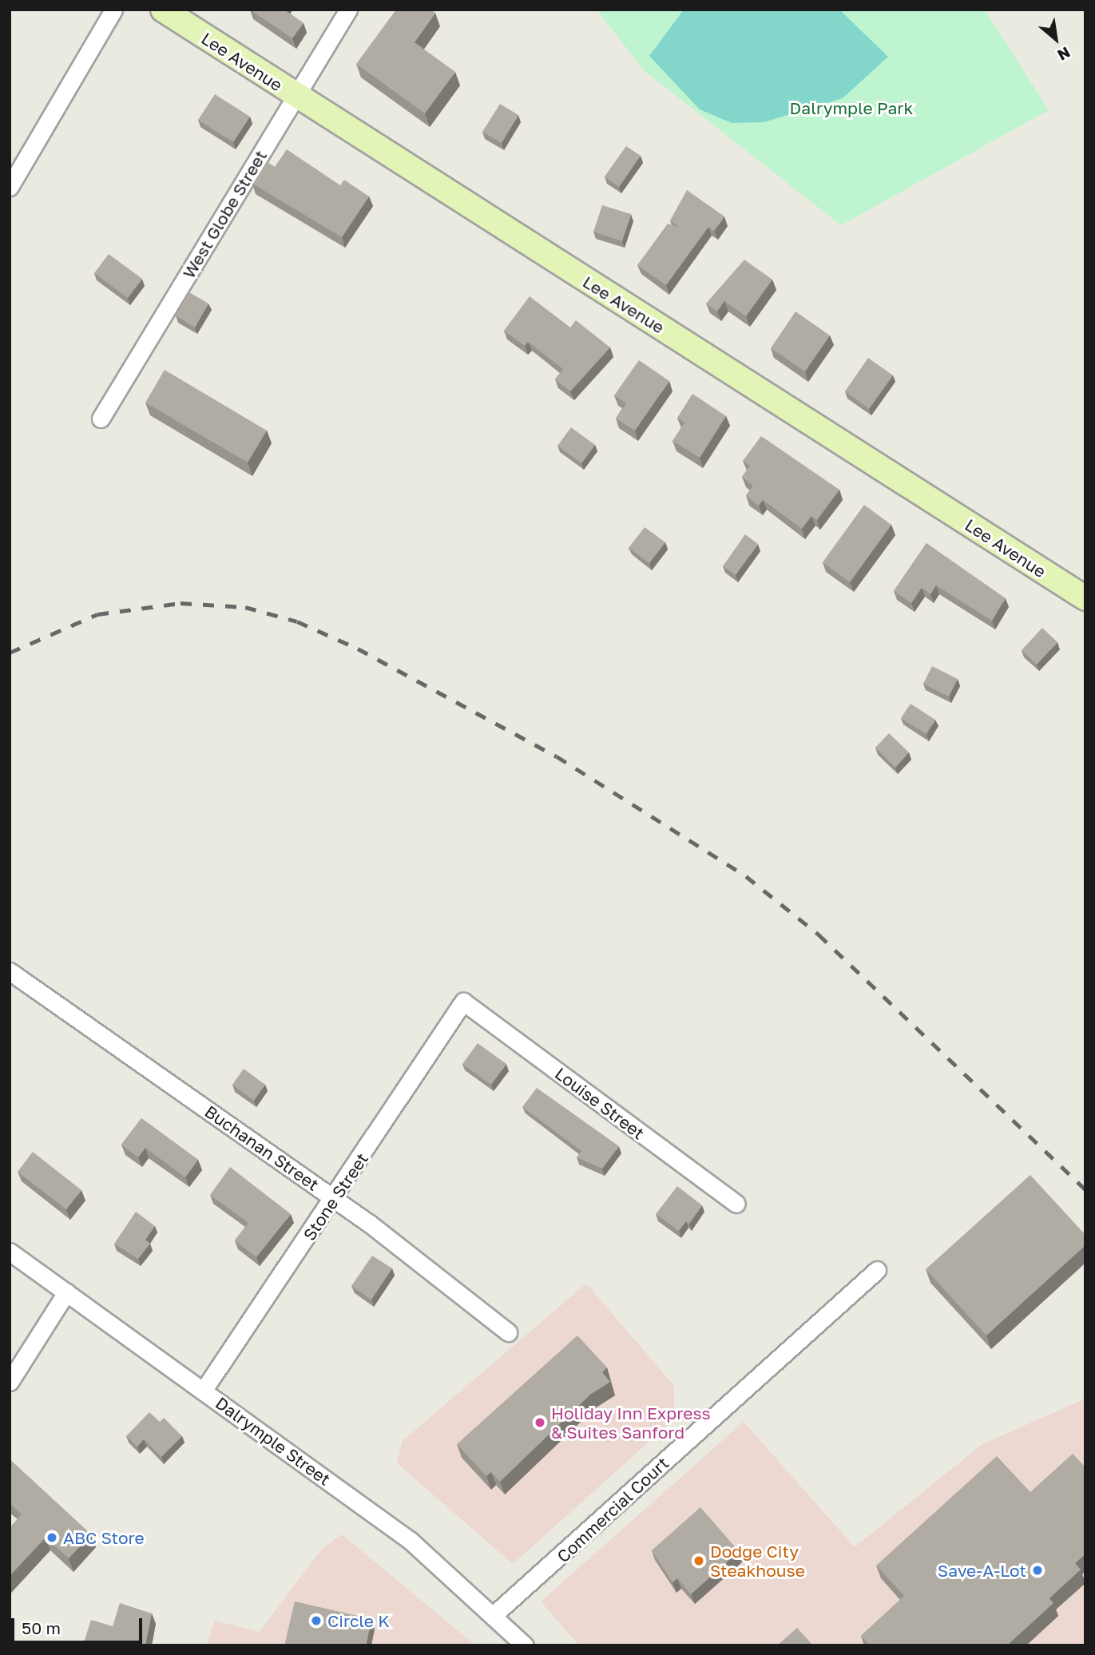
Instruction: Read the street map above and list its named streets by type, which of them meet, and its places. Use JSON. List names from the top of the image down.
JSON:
{
  "streets": {
    "street": [
      "Lee Avenue",
      "West Globe Street",
      "Louise Street",
      "Buchanan Street",
      "Stone Street",
      "Dalrymple Street",
      "Commercial Court"
    ]
  },
  "crossings": [
    ["Lee Avenue", "West Globe Street"],
    ["Louise Street", "Stone Street"],
    ["Buchanan Street", "Stone Street"],
    ["Stone Street", "Dalrymple Street"],
    ["Dalrymple Street", "Commercial Court"]
  ],
  "parks": ["Dalrymple Park"],
  "places": [
    "Holiday Inn Express & Suites Sanford",
    "ABC Store",
    "Dodge City Steakhouse",
    "Save-A-Lot",
    "Circle K"
  ],
  "scale_bar": "50 m",
  "north": "bottom right"
}
